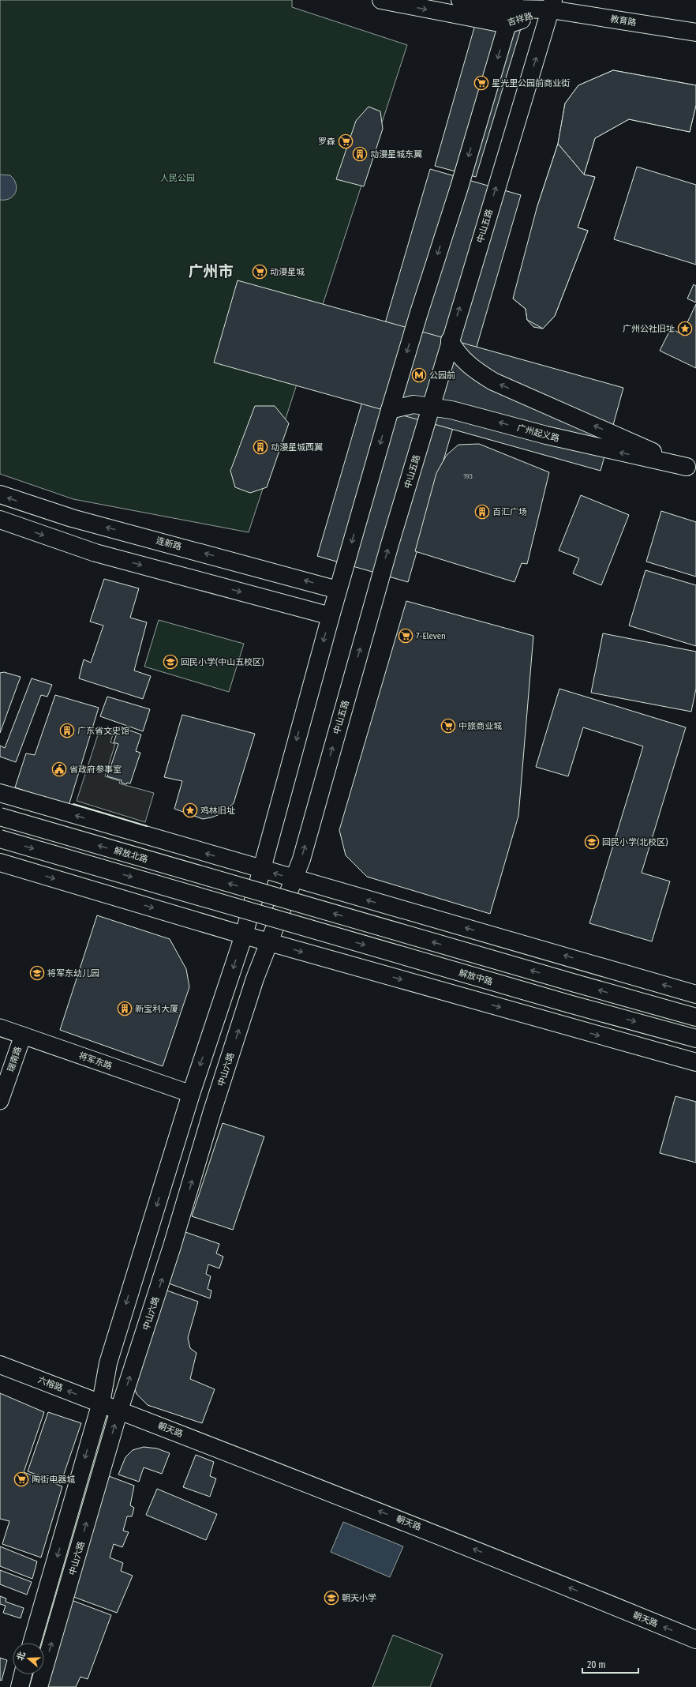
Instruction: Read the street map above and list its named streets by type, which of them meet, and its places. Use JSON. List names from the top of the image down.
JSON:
{
  "streets": {
    "main road": [
      "吉祥路",
      "教育路",
      "中山五路",
      "广州起义路",
      "连新路",
      "解放北路",
      "解放中路",
      "中山六路",
      "六榕路",
      "朝天路"
    ],
    "street": ["瑞南路", "将军东路"]
  },
  "crossings": [
    ["吉祥路", "教育路"],
    ["吉祥路", "中山五路"],
    ["教育路", "中山五路"],
    ["中山五路", "广州起义路"],
    ["中山五路", "中山六路"],
    ["瑞南路", "将军东路"],
    ["中山六路", "六榕路"],
    ["中山六路", "朝天路"],
    ["六榕路", "朝天路"]
  ],
  "one_way": ["广州起义路", "六榕路", "朝天路"],
  "districts": ["广州市"],
  "parks": ["人民公园"],
  "places": {
    "supermarket": [
      "星光里公园前商业街",
      "罗森",
      "动漫星城",
      "7-Eleven",
      "中旅商业城",
      "陶街电器城"
    ],
    "building": [
      "动漫星城东翼",
      "动漫星城西翼",
      "百汇广场",
      "广东省文史馆",
      "新宝利大厦"
    ],
    "place": ["广州公社旧址", "鸡林旧址"],
    "metro station": ["公园前"],
    "school or university": [
      "回民小学(中山五校区)",
      "回民小学(北校区)",
      "将军东幼儿园",
      "朝天小学"
    ],
    "public building": ["省政府参事室"]
  },
  "house_numbers": ["193"],
  "scale_bar": "20 m",
  "north": "left"
}
